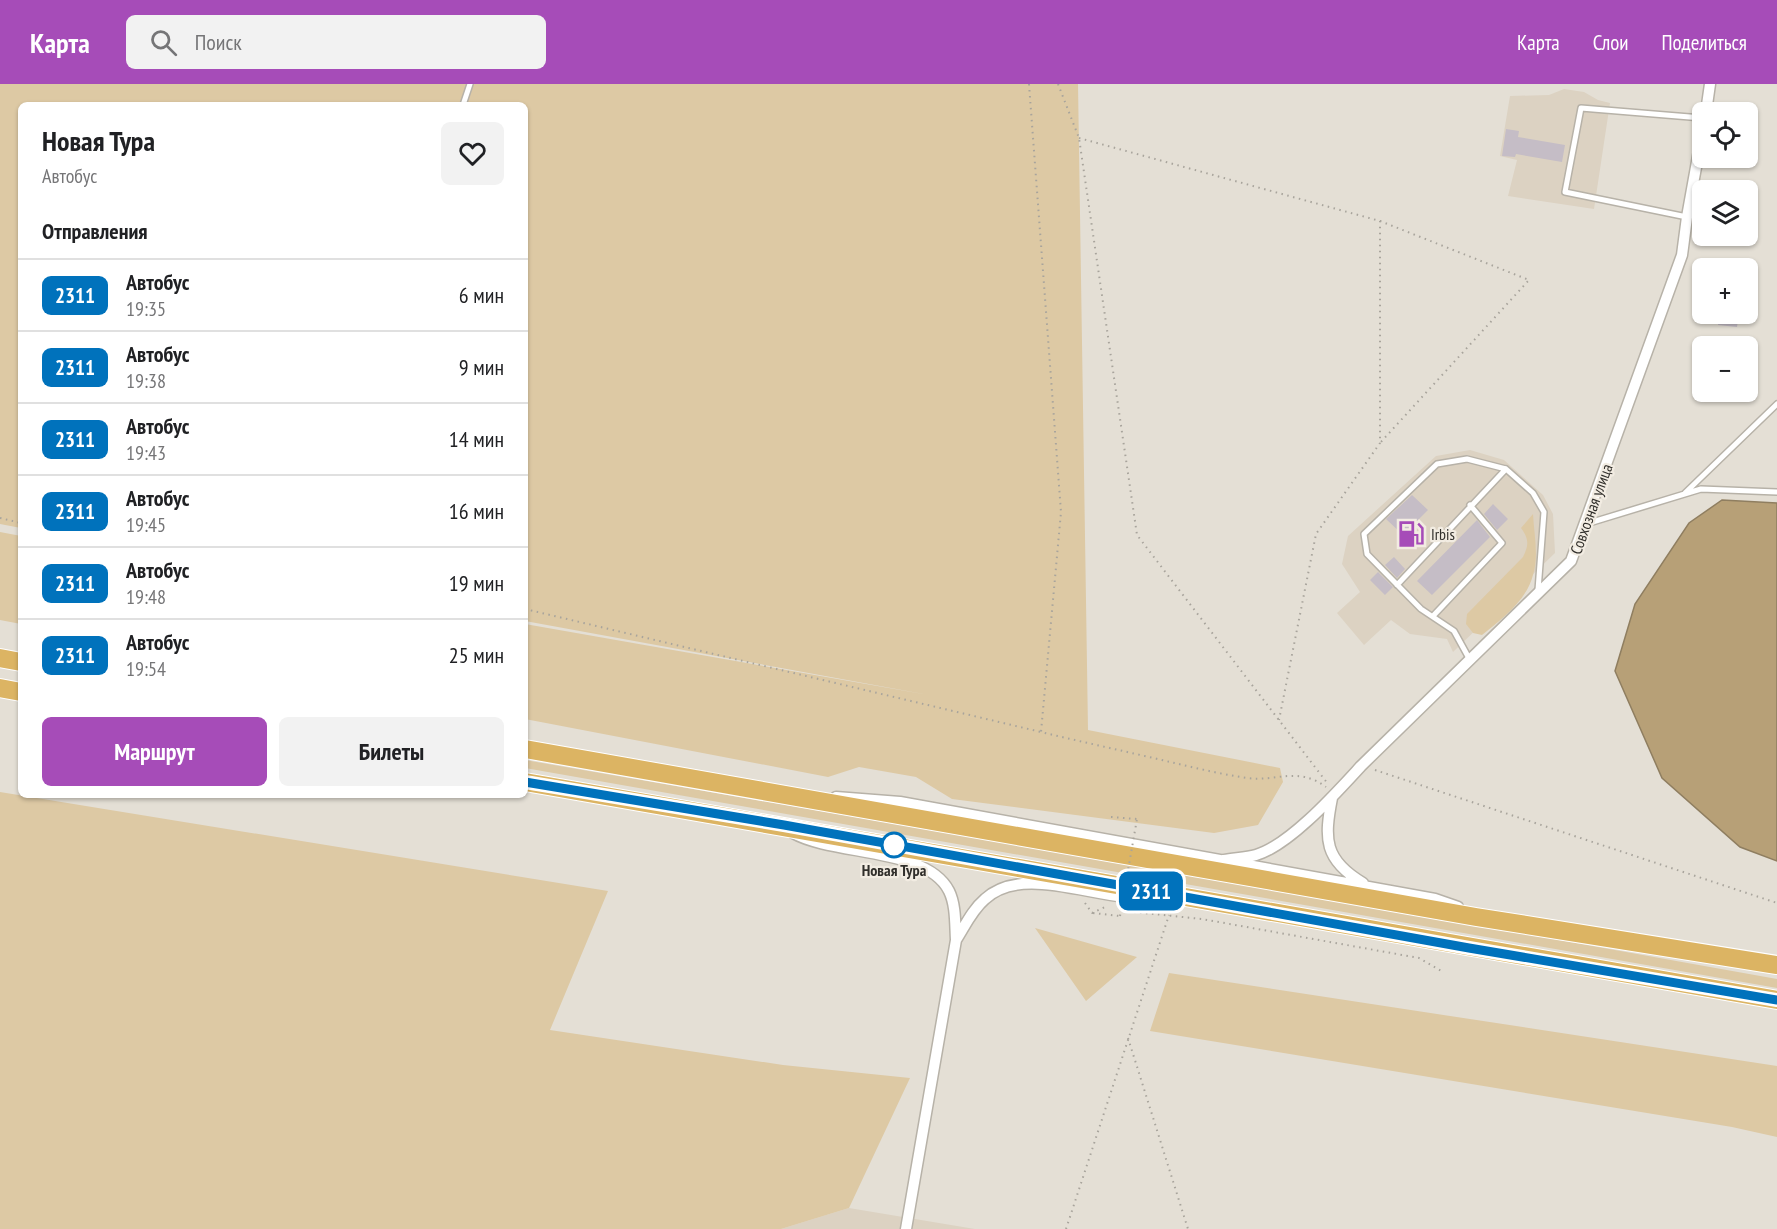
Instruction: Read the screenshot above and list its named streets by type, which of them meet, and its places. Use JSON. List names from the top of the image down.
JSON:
{
  "streets": {
    "street": ["Совхозная улица"]
  },
  "places": {
    "fuel station": ["Irbis"],
    "other": ["Новая Тура"]
  },
  "lines": ["bus line 2311"],
  "page": {
    "header": "Карта",
    "search": "Поиск",
    "nav": ["Карта", "Слои", "Поделиться"],
    "on_map": "2311",
    "map_buttons": ["+", "−"],
    "heading": [
      ["Новая Тура", "Автобус"],
      "Отправления"
    ],
    "list": [
      {
        "mark": "2311",
        "name": "Автобус",
        "note": "19:35",
        "value": "6 мин"
      },
      {
        "mark": "2311",
        "name": "Автобус",
        "note": "19:38",
        "value": "9 мин"
      },
      {
        "mark": "2311",
        "name": "Автобус",
        "note": "19:43",
        "value": "14 мин"
      },
      {
        "mark": "2311",
        "name": "Автобус",
        "note": "19:45",
        "value": "16 мин"
      },
      {
        "mark": "2311",
        "name": "Автобус",
        "note": "19:48",
        "value": "19 мин"
      },
      {
        "mark": "2311",
        "name": "Автобус",
        "note": "19:54",
        "value": "25 мин"
      }
    ],
    "buttons": ["Маршрут", "Билеты"]
  }
}
